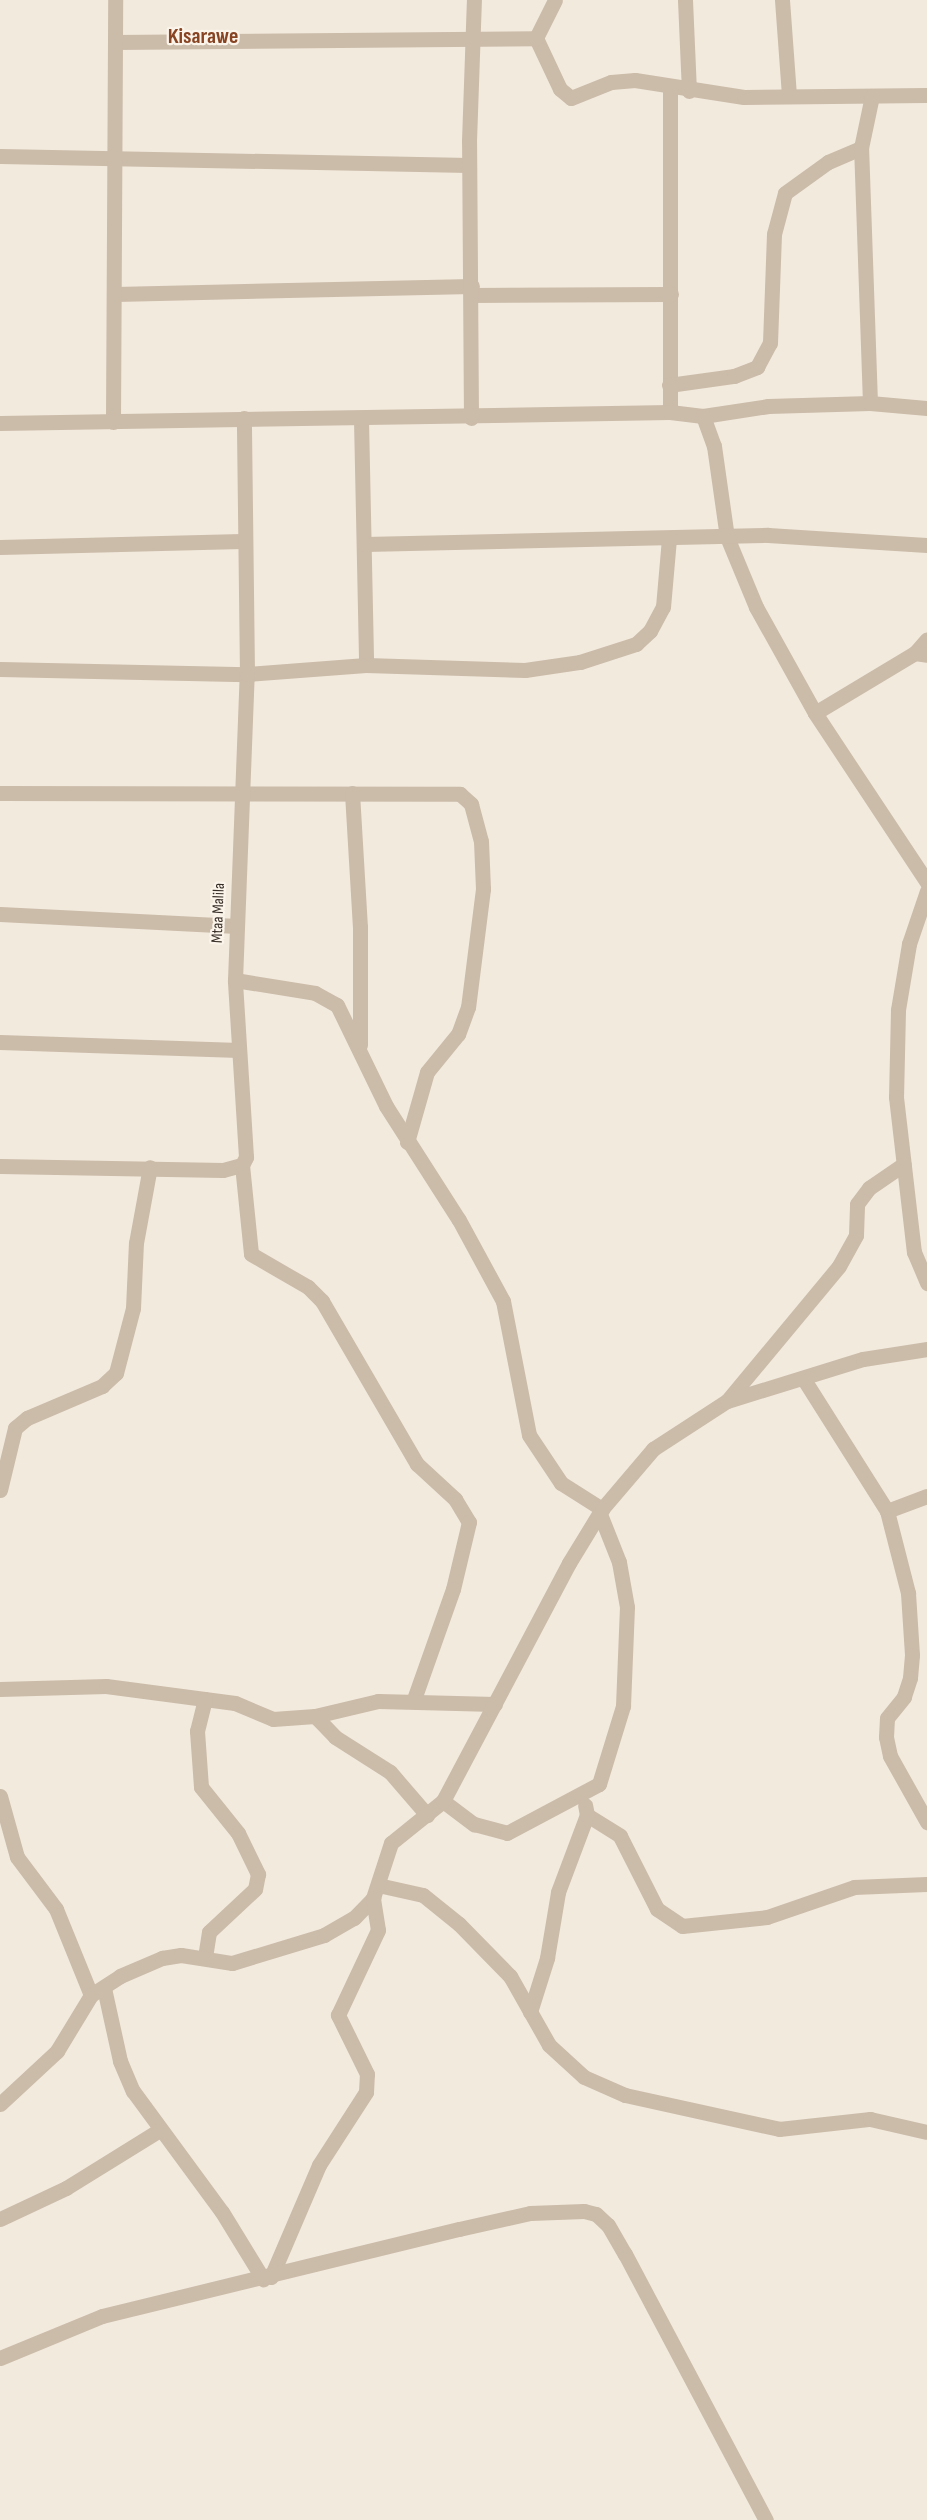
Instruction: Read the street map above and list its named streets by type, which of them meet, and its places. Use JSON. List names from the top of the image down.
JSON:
{
  "streets": {
    "street": ["Mtaa Malila"]
  },
  "districts": ["Kisarawe"]
}
